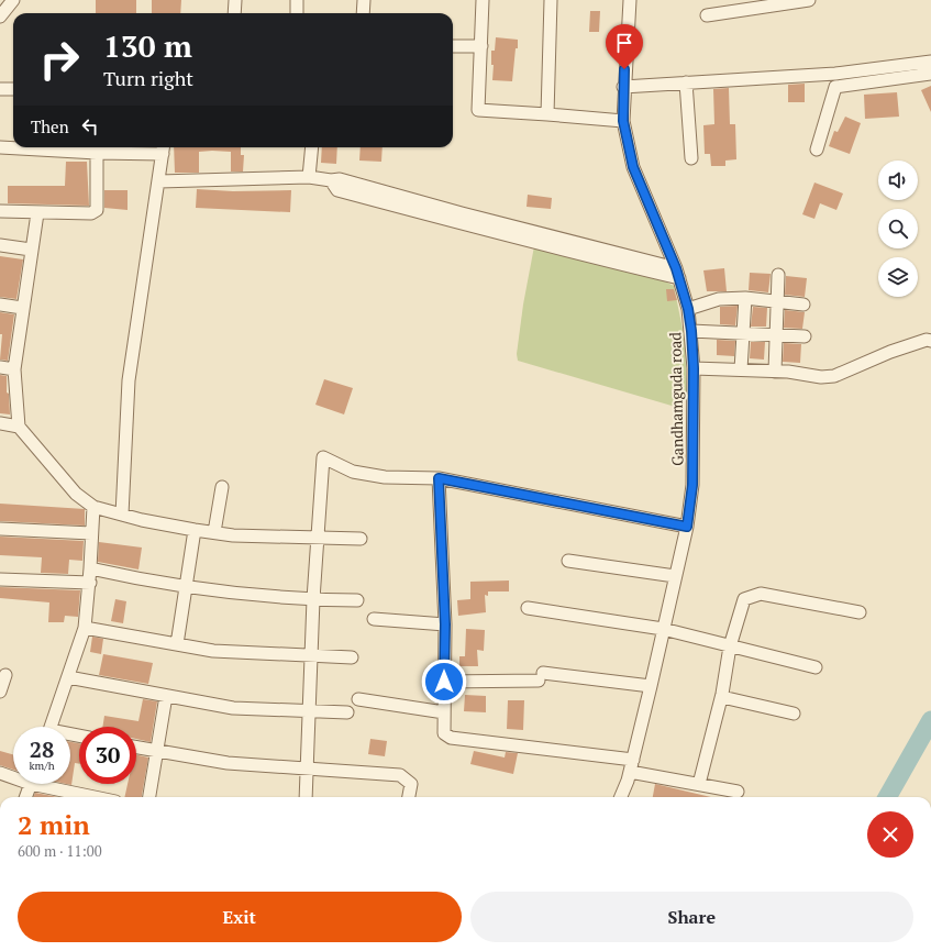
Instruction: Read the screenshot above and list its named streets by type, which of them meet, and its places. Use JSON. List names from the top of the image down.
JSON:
{
  "streets": {
    "street": ["Gandhamguda road"]
  },
  "page": {
    "turn": ["130 m", "Turn right"],
    "then": "Then",
    "speed": "28 km/h",
    "limit": "30",
    "heading": ["2 min", "600 m · 11:00"],
    "buttons": ["Exit", "Share"]
  }
}
